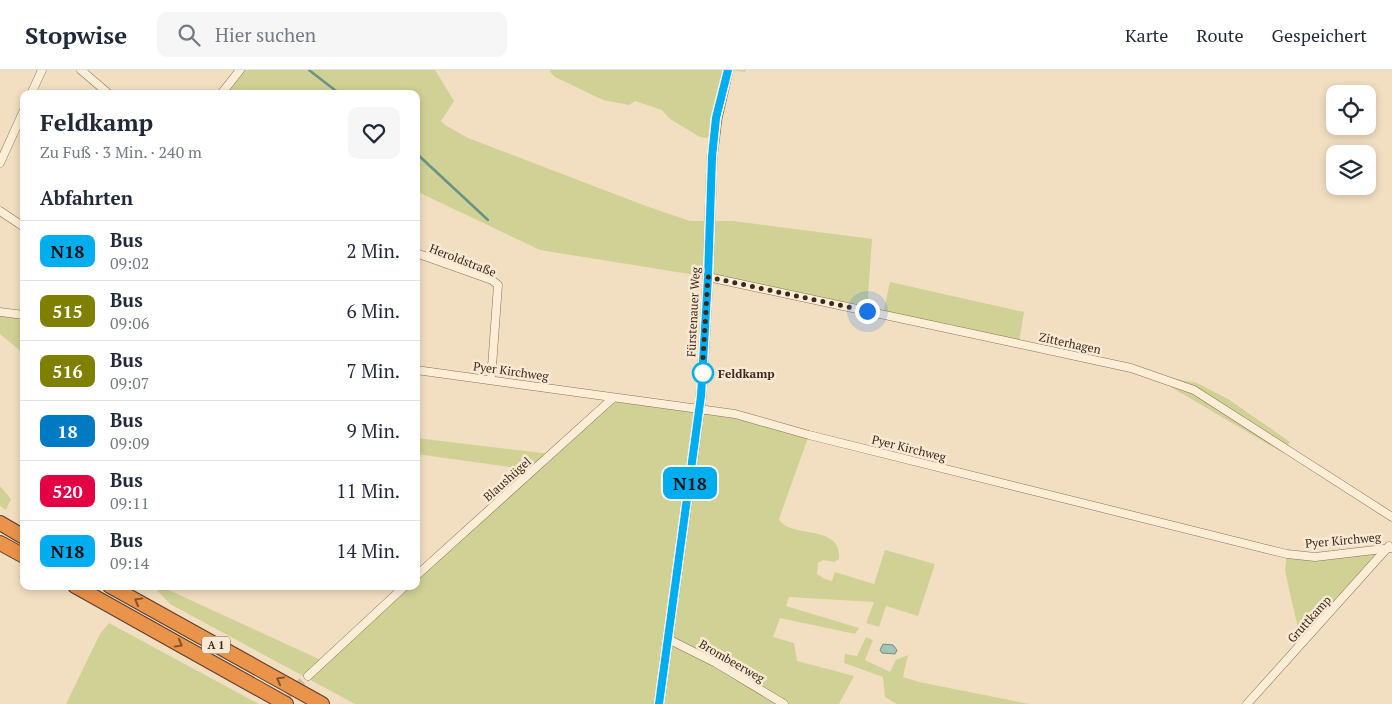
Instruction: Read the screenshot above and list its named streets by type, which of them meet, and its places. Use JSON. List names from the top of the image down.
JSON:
{
  "streets": {
    "highway": ["A 1"],
    "street": [
      "Heroldstraße",
      "Fürstenauer Weg",
      "Zitterhagen",
      "Pyer Kirchweg",
      "Blaushügel",
      "Gruttkamp",
      "Brombeerweg"
    ]
  },
  "crossings": [
    ["Heroldstraße", "Pyer Kirchweg"],
    ["Fürstenauer Weg", "Zitterhagen"],
    ["Fürstenauer Weg", "Pyer Kirchweg"],
    ["Fürstenauer Weg", "Brombeerweg"],
    ["Pyer Kirchweg", "Blaushügel"],
    ["Pyer Kirchweg", "Gruttkamp"]
  ],
  "places": ["Feldkamp"],
  "lines": ["bus line N18"],
  "page": {
    "header": "Stopwise",
    "search": "Hier suchen",
    "nav": ["Karte", "Route", "Gespeichert"],
    "on_map": "N18",
    "heading": [
      ["Feldkamp", "Zu Fuß · 3 Min. · 240 m"],
      "Abfahrten"
    ],
    "list": [
      {
        "mark": "N18",
        "name": "Bus",
        "note": "09:02",
        "value": "2 Min."
      },
      {
        "mark": "515",
        "name": "Bus",
        "note": "09:06",
        "value": "6 Min."
      },
      {
        "mark": "516",
        "name": "Bus",
        "note": "09:07",
        "value": "7 Min."
      },
      {
        "mark": "18",
        "name": "Bus",
        "note": "09:09",
        "value": "9 Min."
      },
      {
        "mark": "520",
        "name": "Bus",
        "note": "09:11",
        "value": "11 Min."
      },
      {
        "mark": "N18",
        "name": "Bus",
        "note": "09:14",
        "value": "14 Min."
      }
    ]
  }
}
